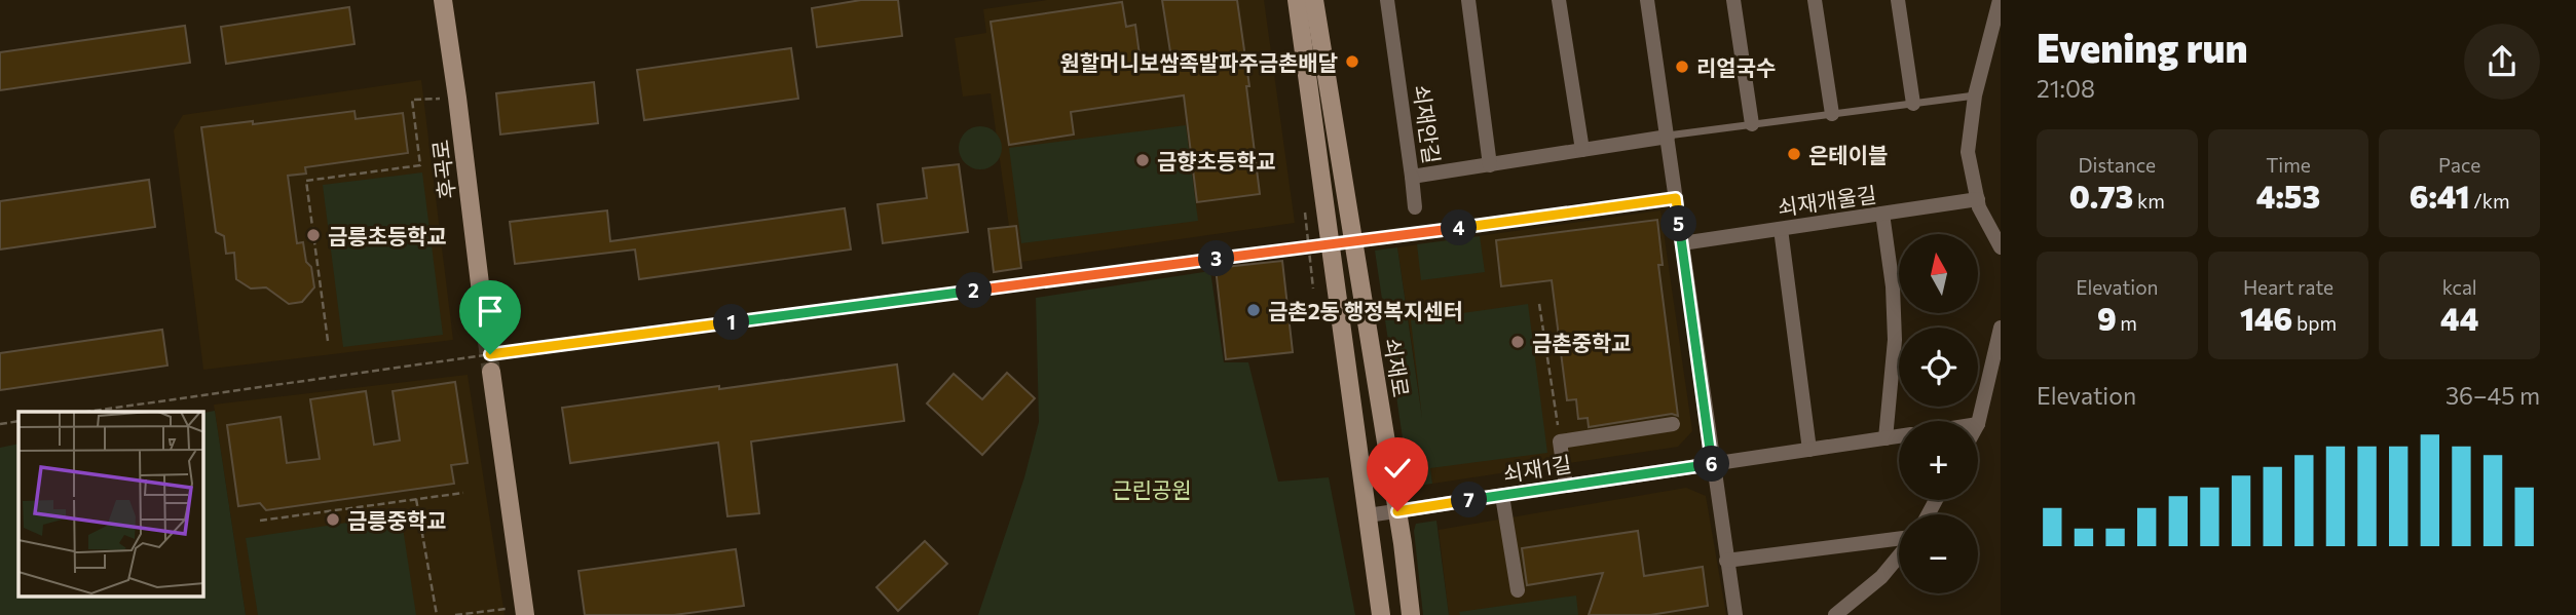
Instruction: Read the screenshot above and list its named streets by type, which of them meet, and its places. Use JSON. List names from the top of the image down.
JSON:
{
  "streets": {
    "street": [
      "쇠재안길",
      "후곡로",
      "쇠재개울길",
      "쇠재로",
      "쇠재1길"
    ]
  },
  "crossings": [
    ["쇠재로", "쇠재1길"]
  ],
  "parks": ["근린공원"],
  "places": [
    "원할머니보쌈족발파주금촌배달",
    "리얼국수",
    "은테이블",
    "금향초등학교",
    "금릉초등학교",
    "금촌2동 행정복지센터",
    "금촌중학교",
    "금릉중학교"
  ],
  "north": "top",
  "page": {
    "heading": ["Evening run", "21:08"],
    "stats": [
      ["Distance", "0.73 km"],
      ["Time", "4:53"],
      ["Pace", "6:41 /km"],
      ["Elevation", "9 m"],
      ["Heart rate", "146 bpm"],
      ["kcal", "44"]
    ],
    "pins": [
      "5",
      "4",
      "3",
      "2",
      "1",
      "6",
      "7"
    ],
    "map_buttons": ["+", "−"],
    "chart": ["Elevation", "36–45 m"]
  }
}
